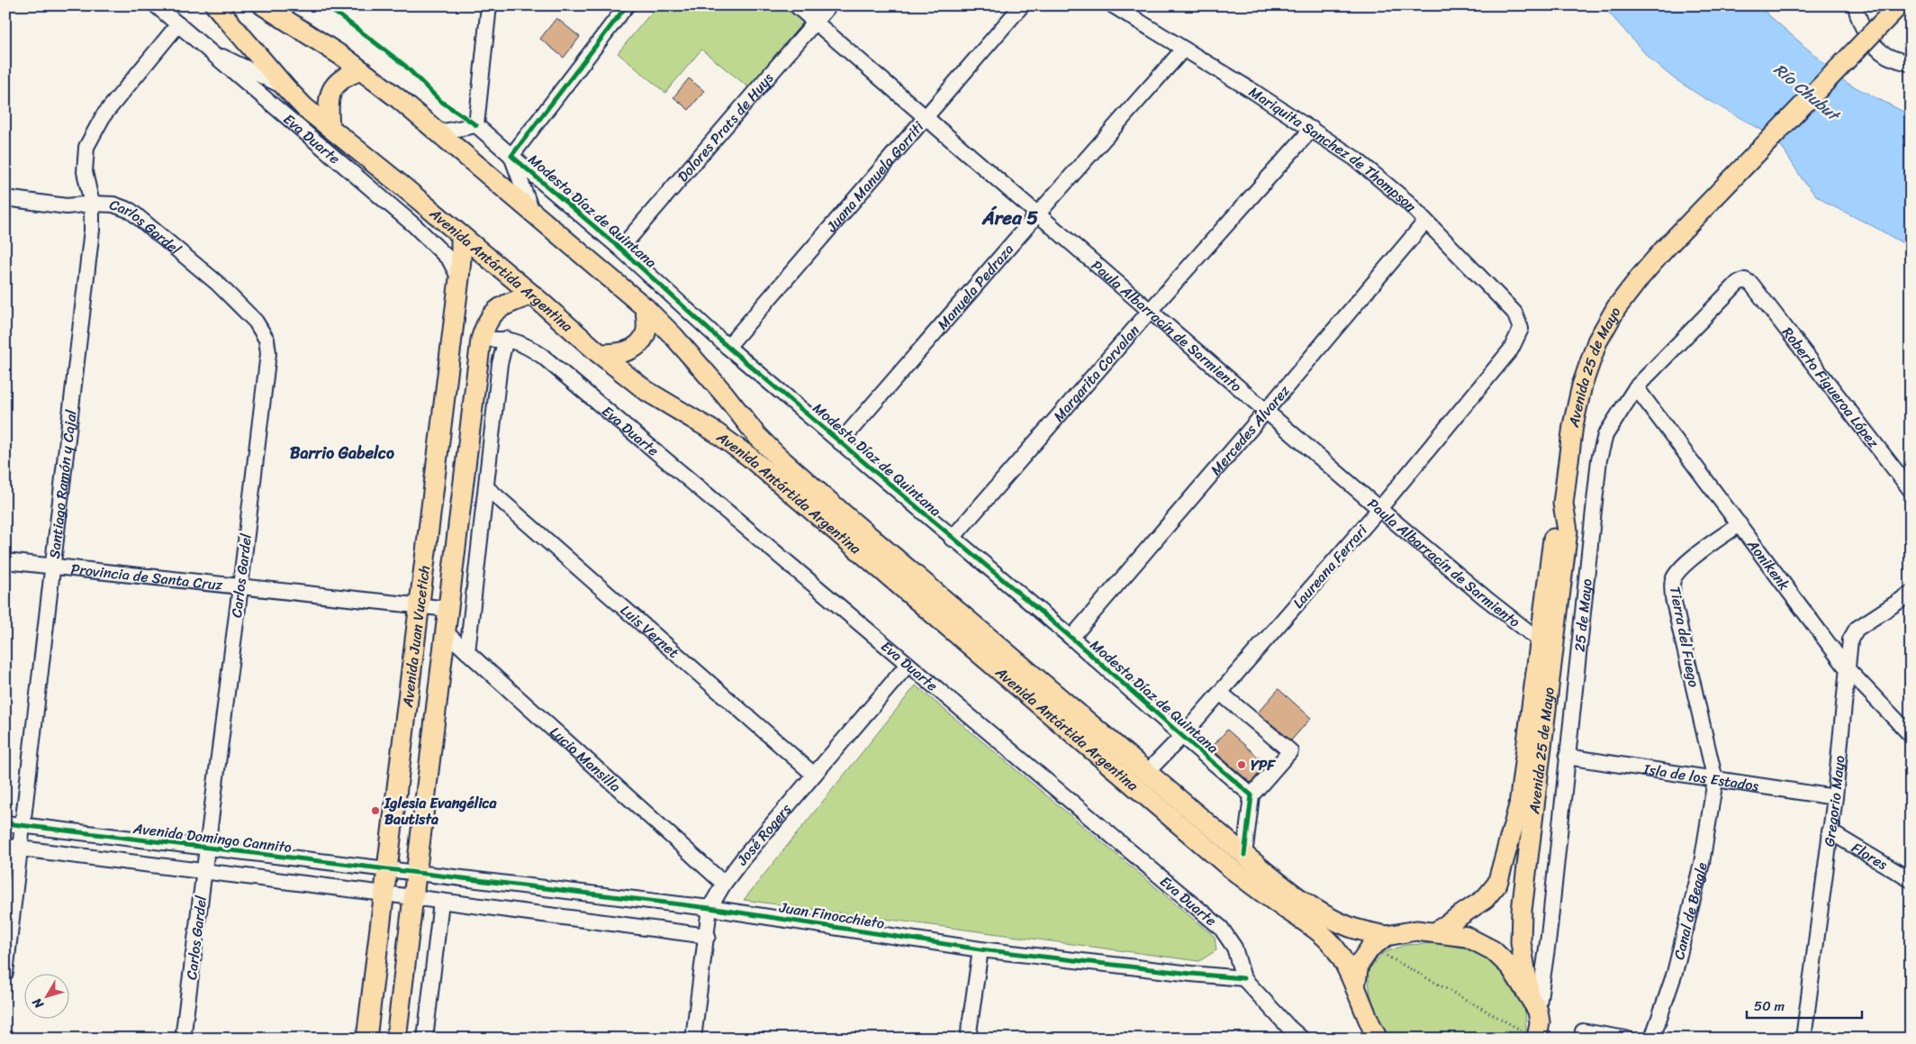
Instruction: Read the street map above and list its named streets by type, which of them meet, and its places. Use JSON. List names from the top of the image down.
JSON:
{
  "streets": {
    "main road": ["Avenida Antártida Argentina", "Avenida 25 de Mayo", "Avenida Juan Vucetich"],
    "street": [
      "Dolores Prats de Huys",
      "Eva Duarte",
      "Mariquita Sanchez de Thompson",
      "Juana Manuela Gorriti",
      "Modesta Díaz de Quintana",
      "Carlos Gardel",
      "Manuela Pedraza",
      "Paula Albarracín de Sarmiento",
      "Margarita Corvalan",
      "Roberto Figueroa López",
      "Mercedes Álvarez",
      "Santiago Ramón y Cajal",
      "Aonikenk",
      "Laureana Ferrari",
      "Provincia de Santa Cruz",
      "25 de Mayo",
      "Luis Vernet",
      "Tierra del Fuego",
      "Lucio Mansilla",
      "Isla de los Estados",
      "Gregorio Mayo",
      "José Rogers",
      "Avenida Domingo Cannito",
      "Flores",
      "Canal de Beagle",
      "Juan Finocchieto"
    ]
  },
  "crossings": [
    ["Dolores Prats de Huys", "Modesta Díaz de Quintana"],
    ["Dolores Prats de Huys", "Paula Albarracín de Sarmiento"],
    ["Eva Duarte", "Santiago Ramón y Cajal"],
    ["Eva Duarte", "Avenida Juan Vucetich"],
    ["Eva Duarte", "José Rogers"],
    ["Eva Duarte", "Juan Finocchieto"],
    ["Mariquita Sanchez de Thompson", "Manuela Pedraza"],
    ["Mariquita Sanchez de Thompson", "Margarita Corvalan"],
    ["Mariquita Sanchez de Thompson", "Mercedes Álvarez"],
    ["Mariquita Sanchez de Thompson", "Laureana Ferrari"],
    ["Juana Manuela Gorriti", "Modesta Díaz de Quintana"],
    ["Juana Manuela Gorriti", "Paula Albarracín de Sarmiento"],
    ["Modesta Díaz de Quintana", "Manuela Pedraza"],
    ["Modesta Díaz de Quintana", "Margarita Corvalan"],
    ["Modesta Díaz de Quintana", "Mercedes Álvarez"],
    ["Modesta Díaz de Quintana", "Laureana Ferrari"],
    ["Carlos Gardel", "Santiago Ramón y Cajal"],
    ["Carlos Gardel", "Provincia de Santa Cruz"],
    ["Carlos Gardel", "Avenida Domingo Cannito"],
    ["Avenida Antártida Argentina", "Laureana Ferrari"],
    ["Avenida Antártida Argentina", "Avenida Juan Vucetich"],
    ["Manuela Pedraza", "Paula Albarracín de Sarmiento"],
    ["Paula Albarracín de Sarmiento", "Avenida 25 de Mayo"],
    ["Paula Albarracín de Sarmiento", "Margarita Corvalan"],
    ["Paula Albarracín de Sarmiento", "Mercedes Álvarez"],
    ["Paula Albarracín de Sarmiento", "Laureana Ferrari"],
    ["Avenida 25 de Mayo", "25 de Mayo"],
    ["Roberto Figueroa López", "25 de Mayo"],
    ["Santiago Ramón y Cajal", "Provincia de Santa Cruz"],
    ["Santiago Ramón y Cajal", "Avenida Domingo Cannito"],
    ["Aonikenk", "25 de Mayo"],
    ["Aonikenk", "Tierra del Fuego"],
    ["Aonikenk", "Gregorio Mayo"],
    ["Provincia de Santa Cruz", "Avenida Juan Vucetich"],
    ["25 de Mayo", "Isla de los Estados"],
    ["Luis Vernet", "José Rogers"],
    ["Avenida Juan Vucetich", "Lucio Mansilla"],
    ["Avenida Juan Vucetich", "Avenida Domingo Cannito"],
    ["Avenida Juan Vucetich", "Juan Finocchieto"],
    ["Tierra del Fuego", "Isla de los Estados"],
    ["Tierra del Fuego", "Canal de Beagle"],
    ["Lucio Mansilla", "José Rogers"],
    ["Isla de los Estados", "Gregorio Mayo"],
    ["Isla de los Estados", "Canal de Beagle"],
    ["Gregorio Mayo", "Flores"],
    ["José Rogers", "Juan Finocchieto"],
    ["Avenida Domingo Cannito", "Juan Finocchieto"]
  ],
  "districts": ["Área 5", "Barrio Gabelco"],
  "water": ["Río Chubut"],
  "places": ["YPF", "Iglesia Evangélica Bautista"],
  "scale_bar": "50 m",
  "north": "bottom left"
}
